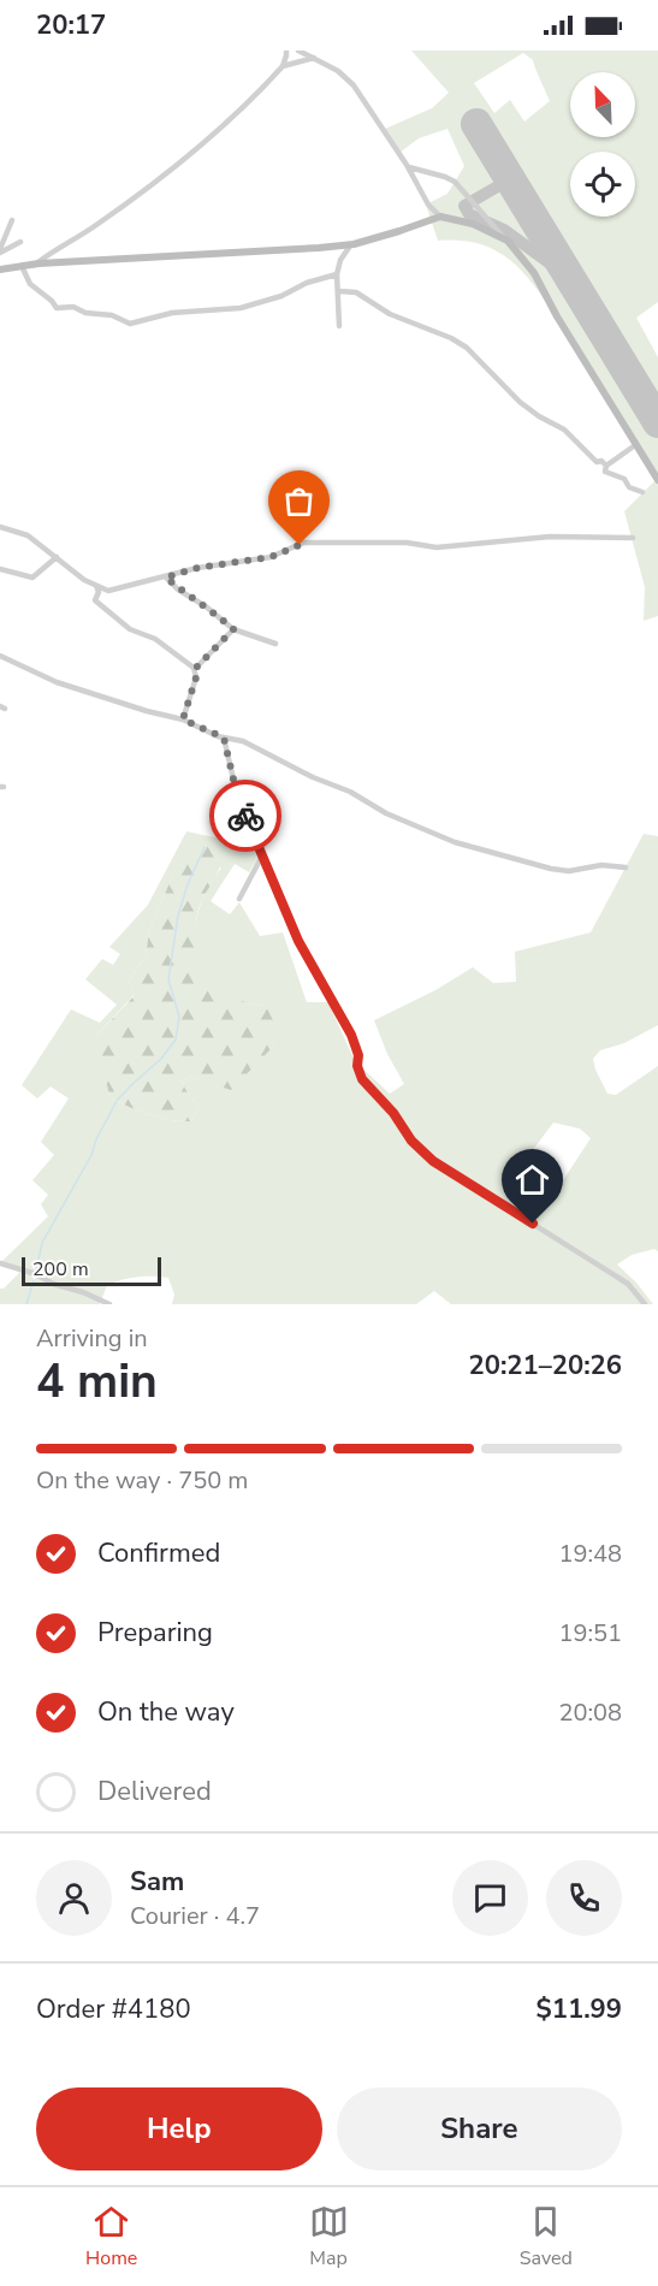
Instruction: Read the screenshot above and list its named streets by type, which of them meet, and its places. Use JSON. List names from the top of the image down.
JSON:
{
  "scale_bar": "200 m",
  "north": "top left",
  "page": {
    "status": "20:17",
    "scale": "200 m",
    "heading": ["4 min", "Arriving in", "20:21–20:26"],
    "panel": [
      "Sam",
      "Courier · 4.7",
      "Order #4180",
      "$11.99"
    ],
    "bar": "On the way · 750 m",
    "list": [
      ["Confirmed", "19:48"],
      ["Preparing", "19:51"],
      ["On the way", "20:08"],
      "Delivered"
    ],
    "buttons": ["Help", "Share"],
    "tabs": ["Home", "Map", "Saved"]
  }
}
